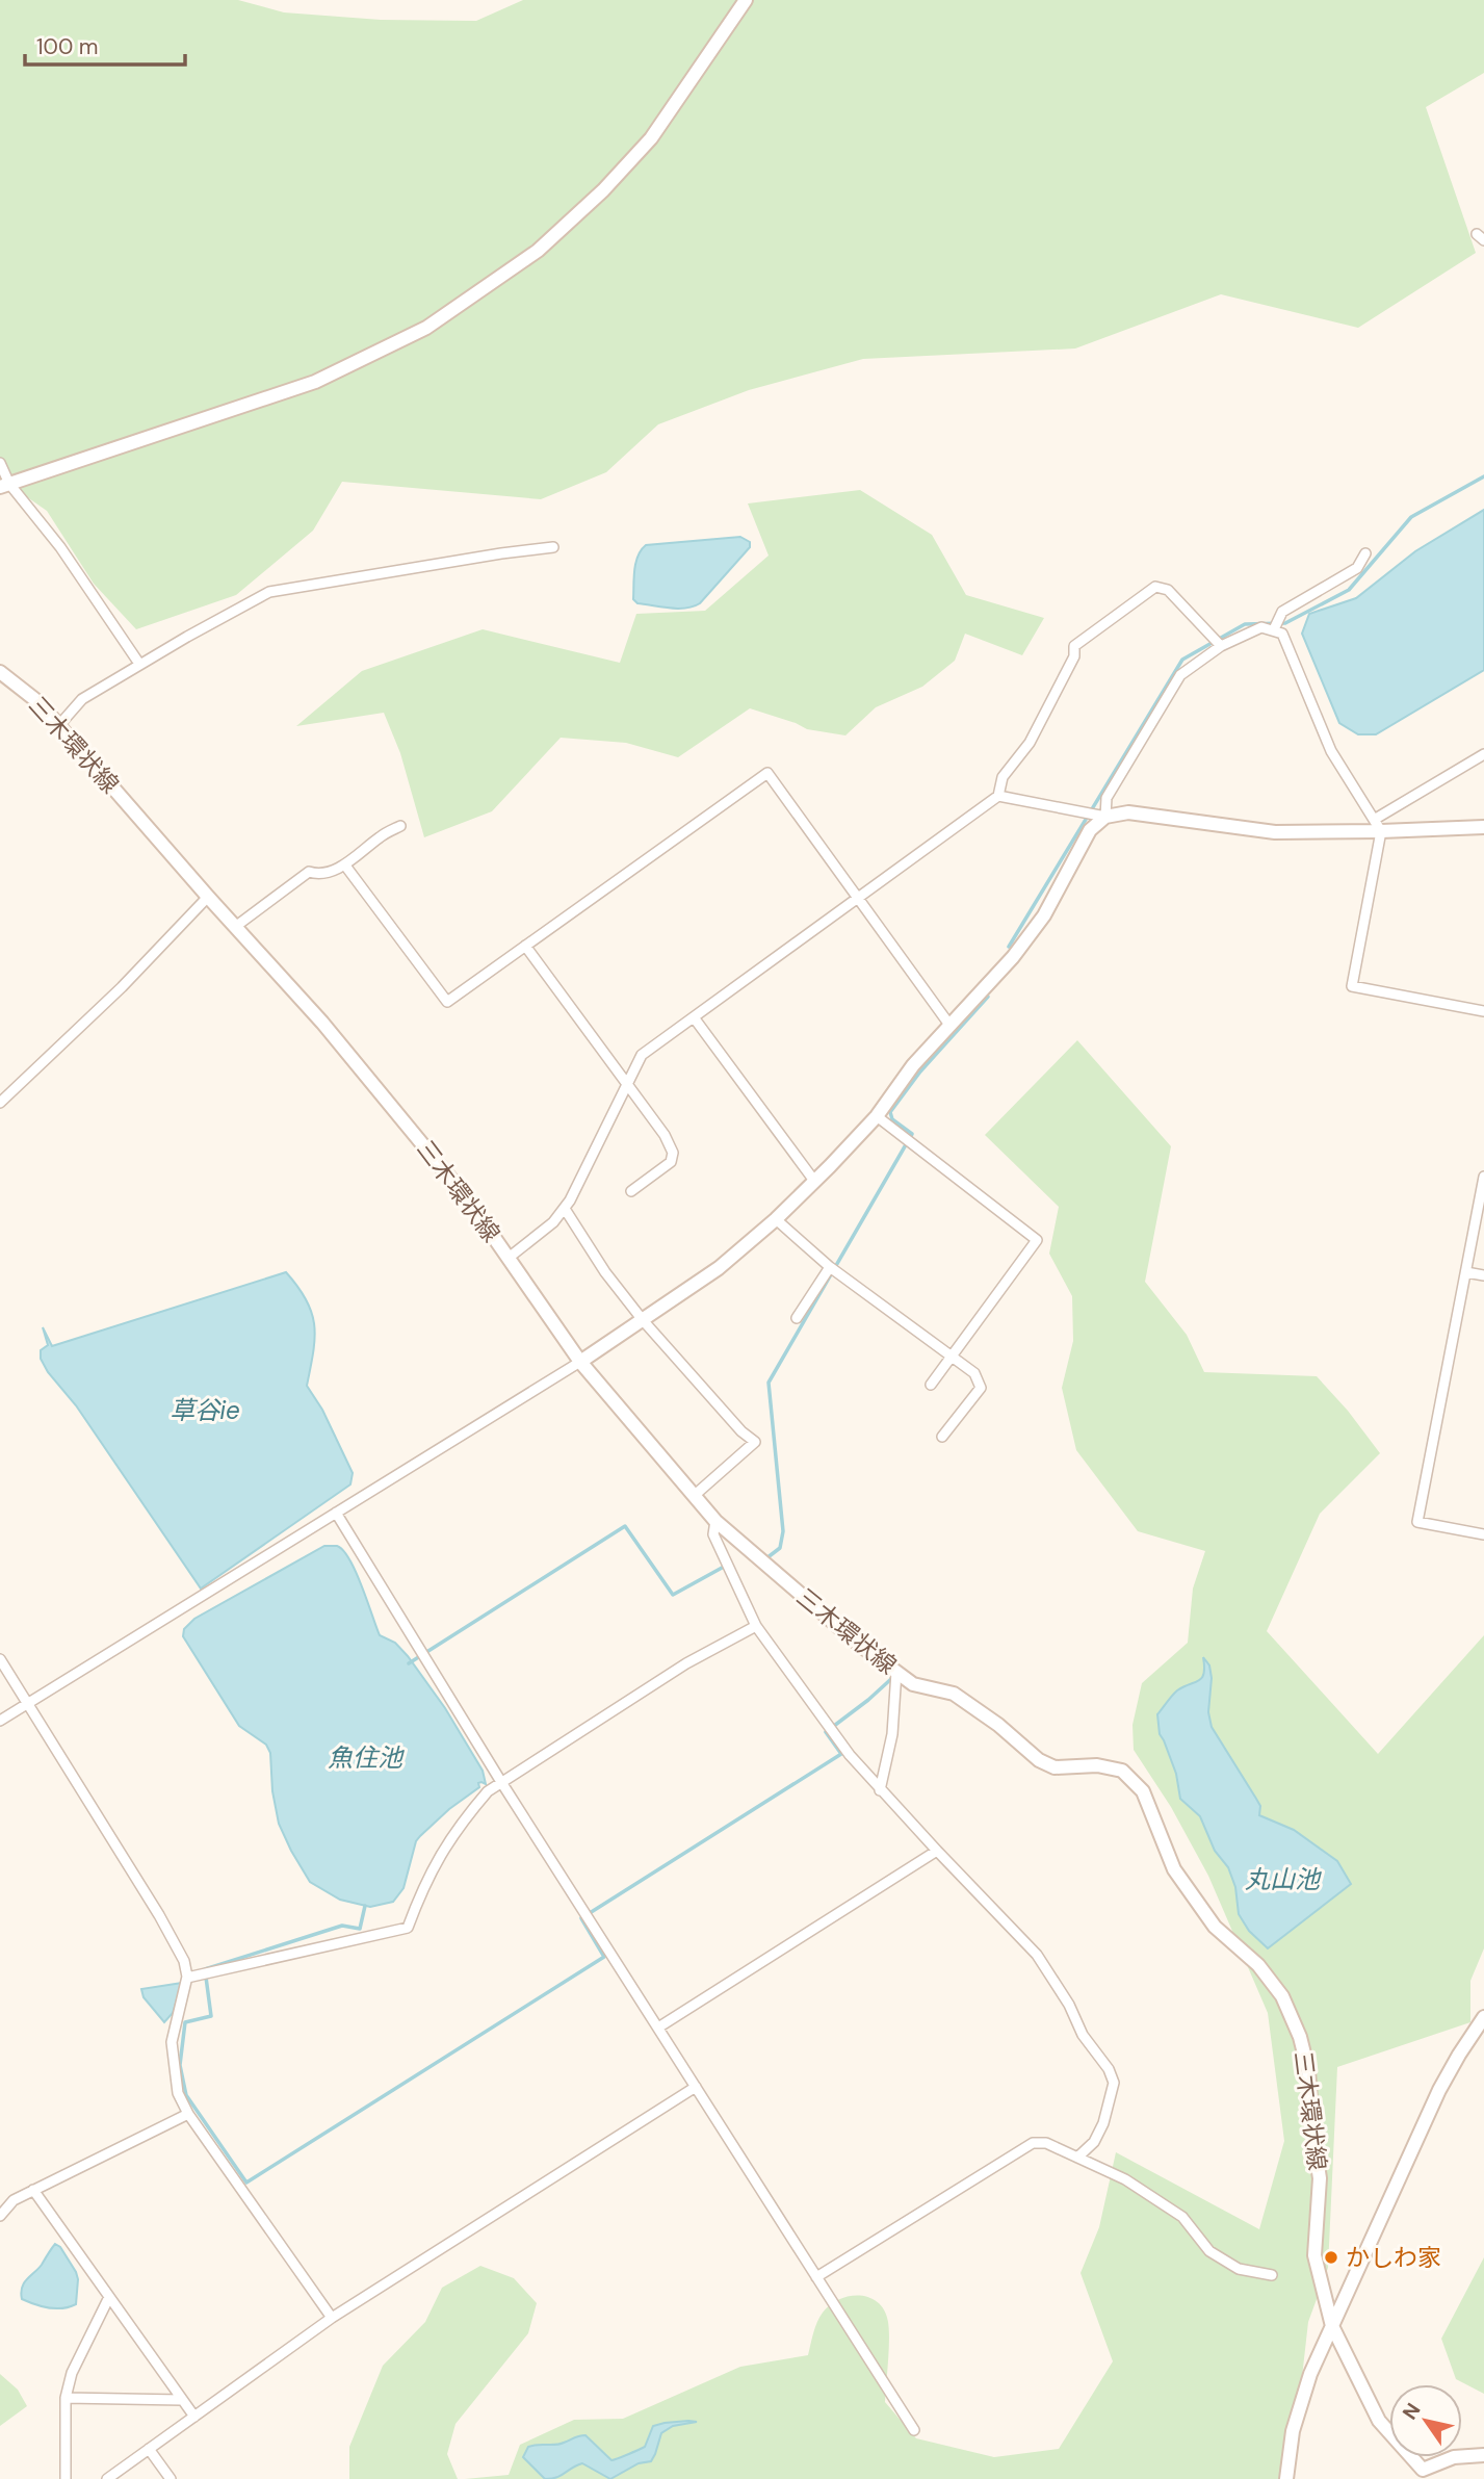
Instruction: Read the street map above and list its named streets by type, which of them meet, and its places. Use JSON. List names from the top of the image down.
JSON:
{
  "streets": {
    "main road": ["三木環状線"]
  },
  "water": ["草谷ie", "魚住池", "丸山池"],
  "places": ["かしわ家"],
  "scale_bar": "100 m",
  "north": "top left"
}
